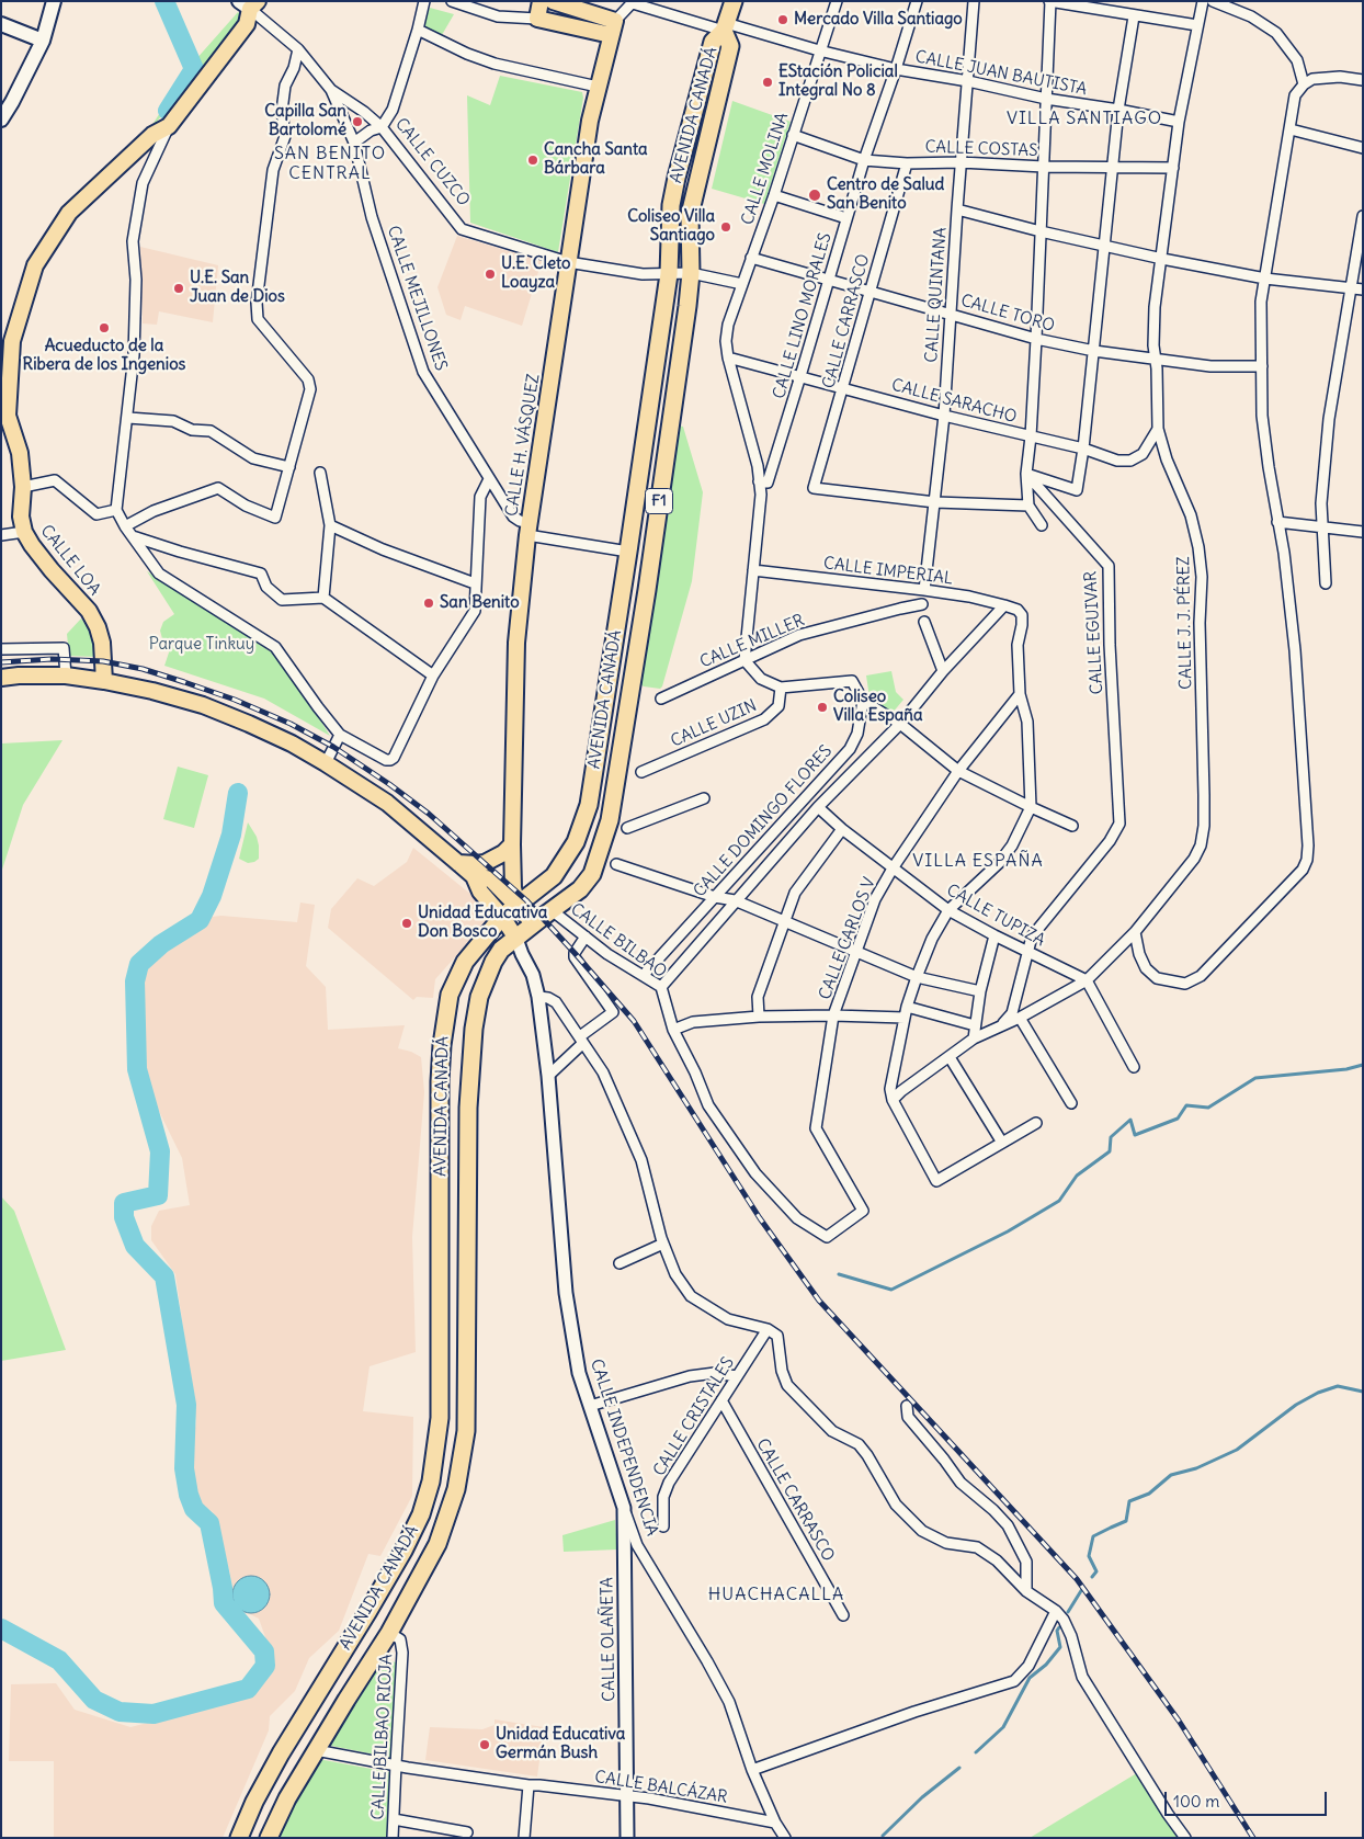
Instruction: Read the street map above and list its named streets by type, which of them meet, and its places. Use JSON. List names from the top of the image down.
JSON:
{
  "streets": {
    "highway": ["AVENIDA CANADÁ", "F1"],
    "main road": ["CALLE H. VÁSQUEZ", "CALLE LOA"],
    "street": [
      "CALLE JUAN BAUTISTA",
      "CALLE COSTAS",
      "CALLE CUZCO",
      "CALLE MOLINA",
      "CALLE QUINTANA",
      "CALLE MEJILLONES",
      "CALLE TORO",
      "CALLE LINO MORALES",
      "CALLE CARRASCO",
      "CALLE SARACHO",
      "CALLE IMPERIAL",
      "CALLE J. J. PÉREZ",
      "CALLE EGUIVAR",
      "CALLE MILLER",
      "CALLE UZIN",
      "CALLE DOMINGO FLORES",
      "CALLE TUPIZA",
      "CALLE CARLOS V",
      "CALLE BILBAO",
      "CALLE CRISTALES",
      "CALLE INDEPENDENCIA",
      "CALLE OLAÑETA",
      "CALLE BILBAO RIOJA",
      "CALLE BALCÁZAR"
    ]
  },
  "crossings": [
    ["CALLE JUAN BAUTISTA", "AVENIDA CANADÁ"],
    ["CALLE JUAN BAUTISTA", "CALLE MOLINA"],
    ["CALLE JUAN BAUTISTA", "CALLE QUINTANA"],
    ["CALLE JUAN BAUTISTA", "CALLE LINO MORALES"],
    ["CALLE JUAN BAUTISTA", "CALLE J. J. PÉREZ"],
    ["AVENIDA CANADÁ", "CALLE CUZCO"],
    ["AVENIDA CANADÁ", "CALLE MEJILLONES"],
    ["AVENIDA CANADÁ", "CALLE H. VÁSQUEZ"],
    ["AVENIDA CANADÁ", "CALLE BILBAO"],
    ["AVENIDA CANADÁ", "CALLE INDEPENDENCIA"],
    ["AVENIDA CANADÁ", "CALLE BILBAO RIOJA"],
    ["AVENIDA CANADÁ", "CALLE BALCÁZAR"],
    ["CALLE COSTAS", "CALLE MOLINA"],
    ["CALLE COSTAS", "CALLE QUINTANA"],
    ["CALLE COSTAS", "CALLE LINO MORALES"],
    ["CALLE COSTAS", "CALLE CARRASCO"],
    ["CALLE COSTAS", "CALLE J. J. PÉREZ"],
    ["CALLE CUZCO", "CALLE MEJILLONES"],
    ["CALLE CUZCO", "CALLE H. VÁSQUEZ"],
    ["CALLE MOLINA", "CALLE TORO"],
    ["CALLE QUINTANA", "CALLE TORO"],
    ["CALLE QUINTANA", "CALLE CARRASCO"],
    ["CALLE QUINTANA", "CALLE SARACHO"],
    ["CALLE QUINTANA", "CALLE IMPERIAL"],
    ["CALLE MEJILLONES", "CALLE H. VÁSQUEZ"],
    ["CALLE TORO", "CALLE LINO MORALES"],
    ["CALLE TORO", "CALLE CARRASCO"],
    ["CALLE TORO", "CALLE J. J. PÉREZ"],
    ["CALLE LINO MORALES", "CALLE SARACHO"],
    ["CALLE CARRASCO", "CALLE SARACHO"],
    ["CALLE CARRASCO", "CALLE CRISTALES"],
    ["CALLE SARACHO", "CALLE J. J. PÉREZ"],
    ["CALLE IMPERIAL", "CALLE CARLOS V"],
    ["CALLE J. J. PÉREZ", "CALLE EGUIVAR"],
    ["CALLE J. J. PÉREZ", "CALLE TUPIZA"],
    ["CALLE EGUIVAR", "CALLE TUPIZA"],
    ["CALLE DOMINGO FLORES", "CALLE BILBAO"],
    ["CALLE TUPIZA", "CALLE CARLOS V"],
    ["CALLE CARLOS V", "CALLE BILBAO"],
    ["CALLE INDEPENDENCIA", "CALLE OLAÑETA"],
    ["CALLE INDEPENDENCIA", "CALLE BALCÁZAR"],
    ["CALLE OLAÑETA", "CALLE BALCÁZAR"],
    ["CALLE BILBAO RIOJA", "CALLE BALCÁZAR"]
  ],
  "districts": [
    "VILLA SANTIAGO",
    "SAN BENITO CENTRAL",
    "VILLA ESPAÑA",
    "HUACHACALLA"
  ],
  "parks": ["Parque Tinkuy"],
  "places": [
    "Mercado Villa Santiago",
    "EStación Policial Integral No 8",
    "Capilla San Bartolomé",
    "Cancha Santa Bárbara",
    "Centro de Salud San Benito",
    "Coliseo Villa Santiago",
    "U.E. Cleto Loayza",
    "U.E. San Juan de Dios",
    "Acueducto de la Ribera de los Ingenios",
    "San Benito",
    "Coliseo Villa España",
    "Unidad Educativa Don Bosco",
    "Unidad Educativa Germán Bush"
  ],
  "scale_bar": "100 m"
}
